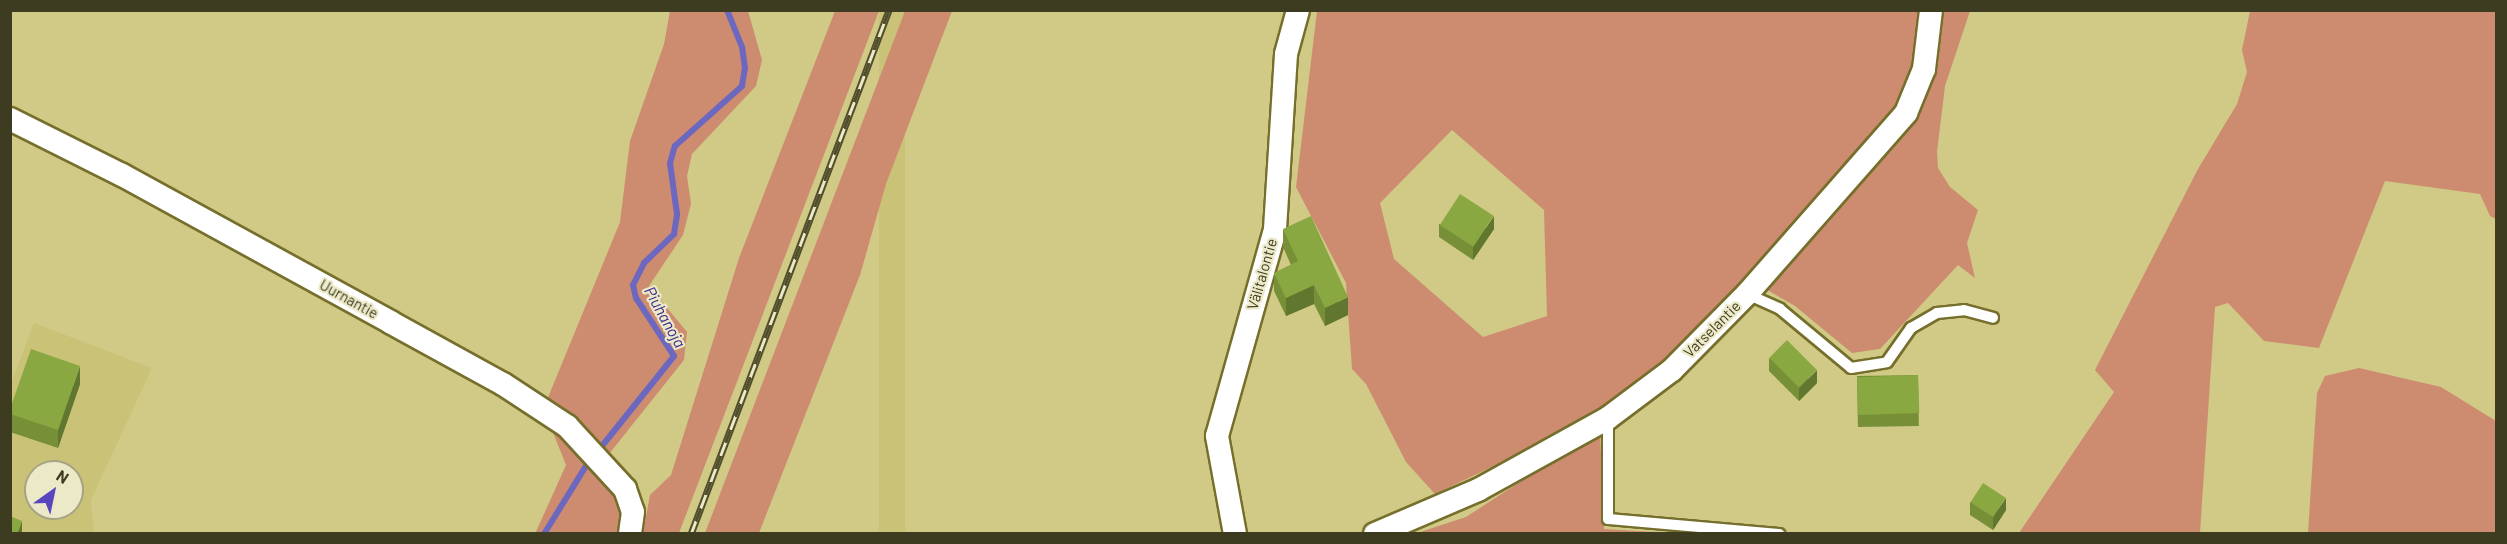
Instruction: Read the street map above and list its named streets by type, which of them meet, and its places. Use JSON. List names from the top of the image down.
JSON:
{
  "streets": {
    "street": ["Välitalontie", "Uurnantie", "Vatselantie"]
  },
  "water": ["Piuhanoja"],
  "north": "top right"
}
